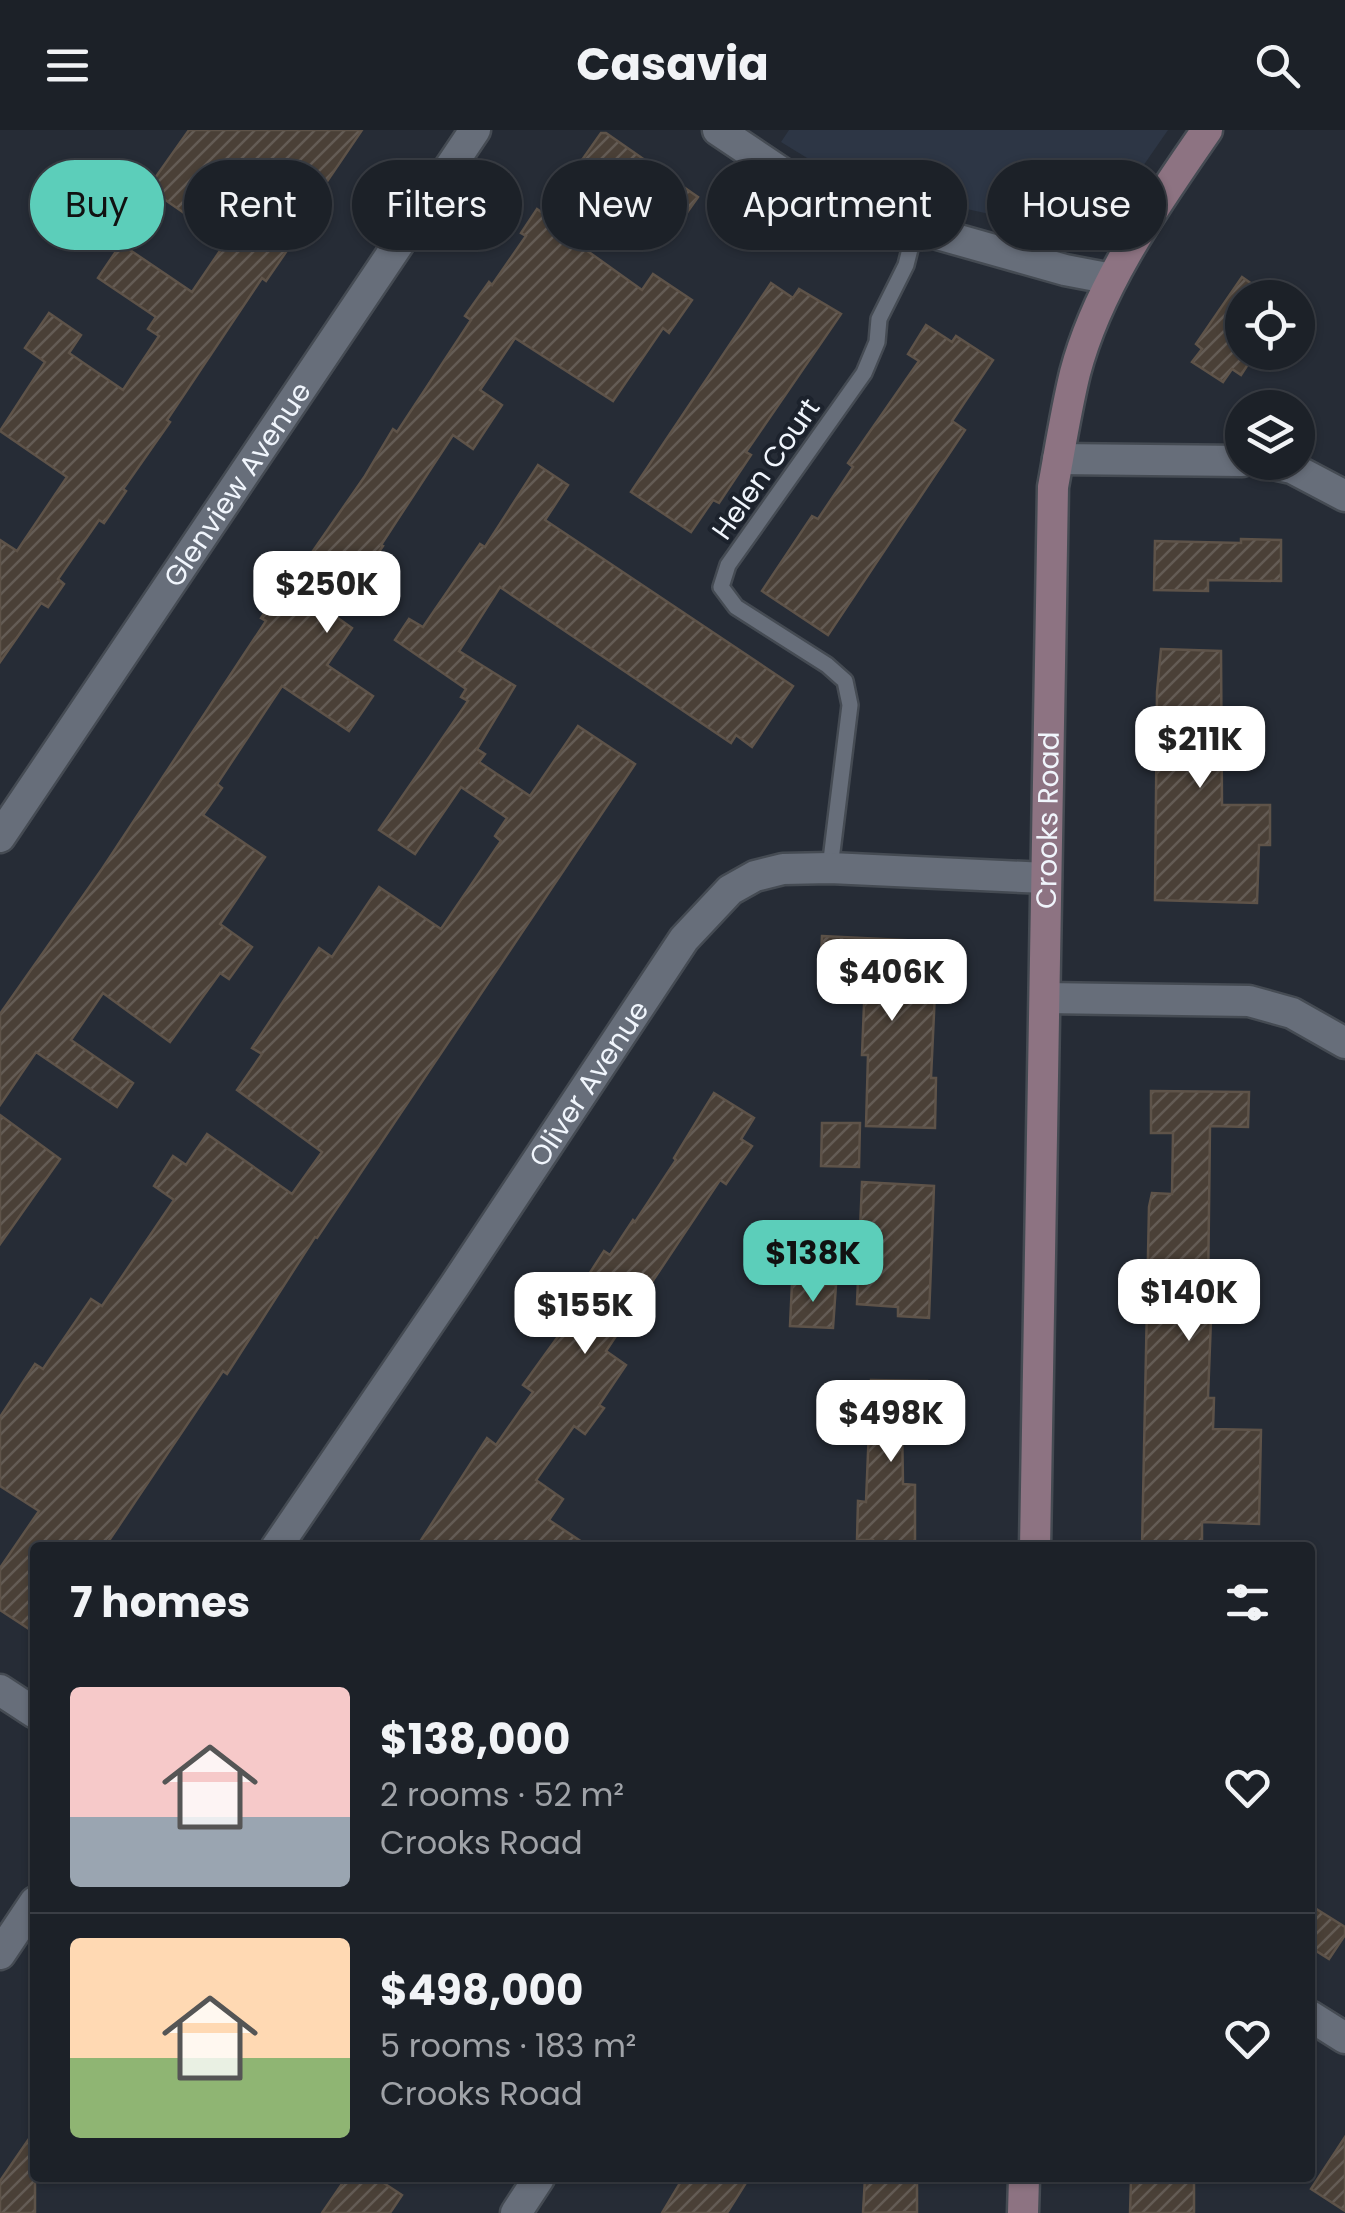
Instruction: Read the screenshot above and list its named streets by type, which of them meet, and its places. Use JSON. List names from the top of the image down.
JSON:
{
  "streets": {
    "main road": ["Crooks Road"],
    "street": ["Glenview Avenue", "Oliver Avenue"],
    "lane": ["Helen Court"]
  },
  "crossings": [
    ["Helen Court", "Oliver Avenue"],
    ["Crooks Road", "Oliver Avenue"]
  ],
  "page": {
    "header": "Casavia",
    "chip": [
      "Buy",
      "Rent",
      "Filters",
      "New",
      "Apartment",
      "House"
    ],
    "price": [
      "$250K",
      "$211K",
      "$406K",
      "$138K",
      "$140K",
      "$155K",
      "$498K"
    ],
    "heading": "7 homes",
    "list": [
      {
        "name": "$138,000",
        "note": "2 rooms · 52 m² · Crooks Road"
      },
      {
        "name": "$498,000",
        "note": "5 rooms · 183 m² · Crooks Road"
      }
    ]
  }
}
